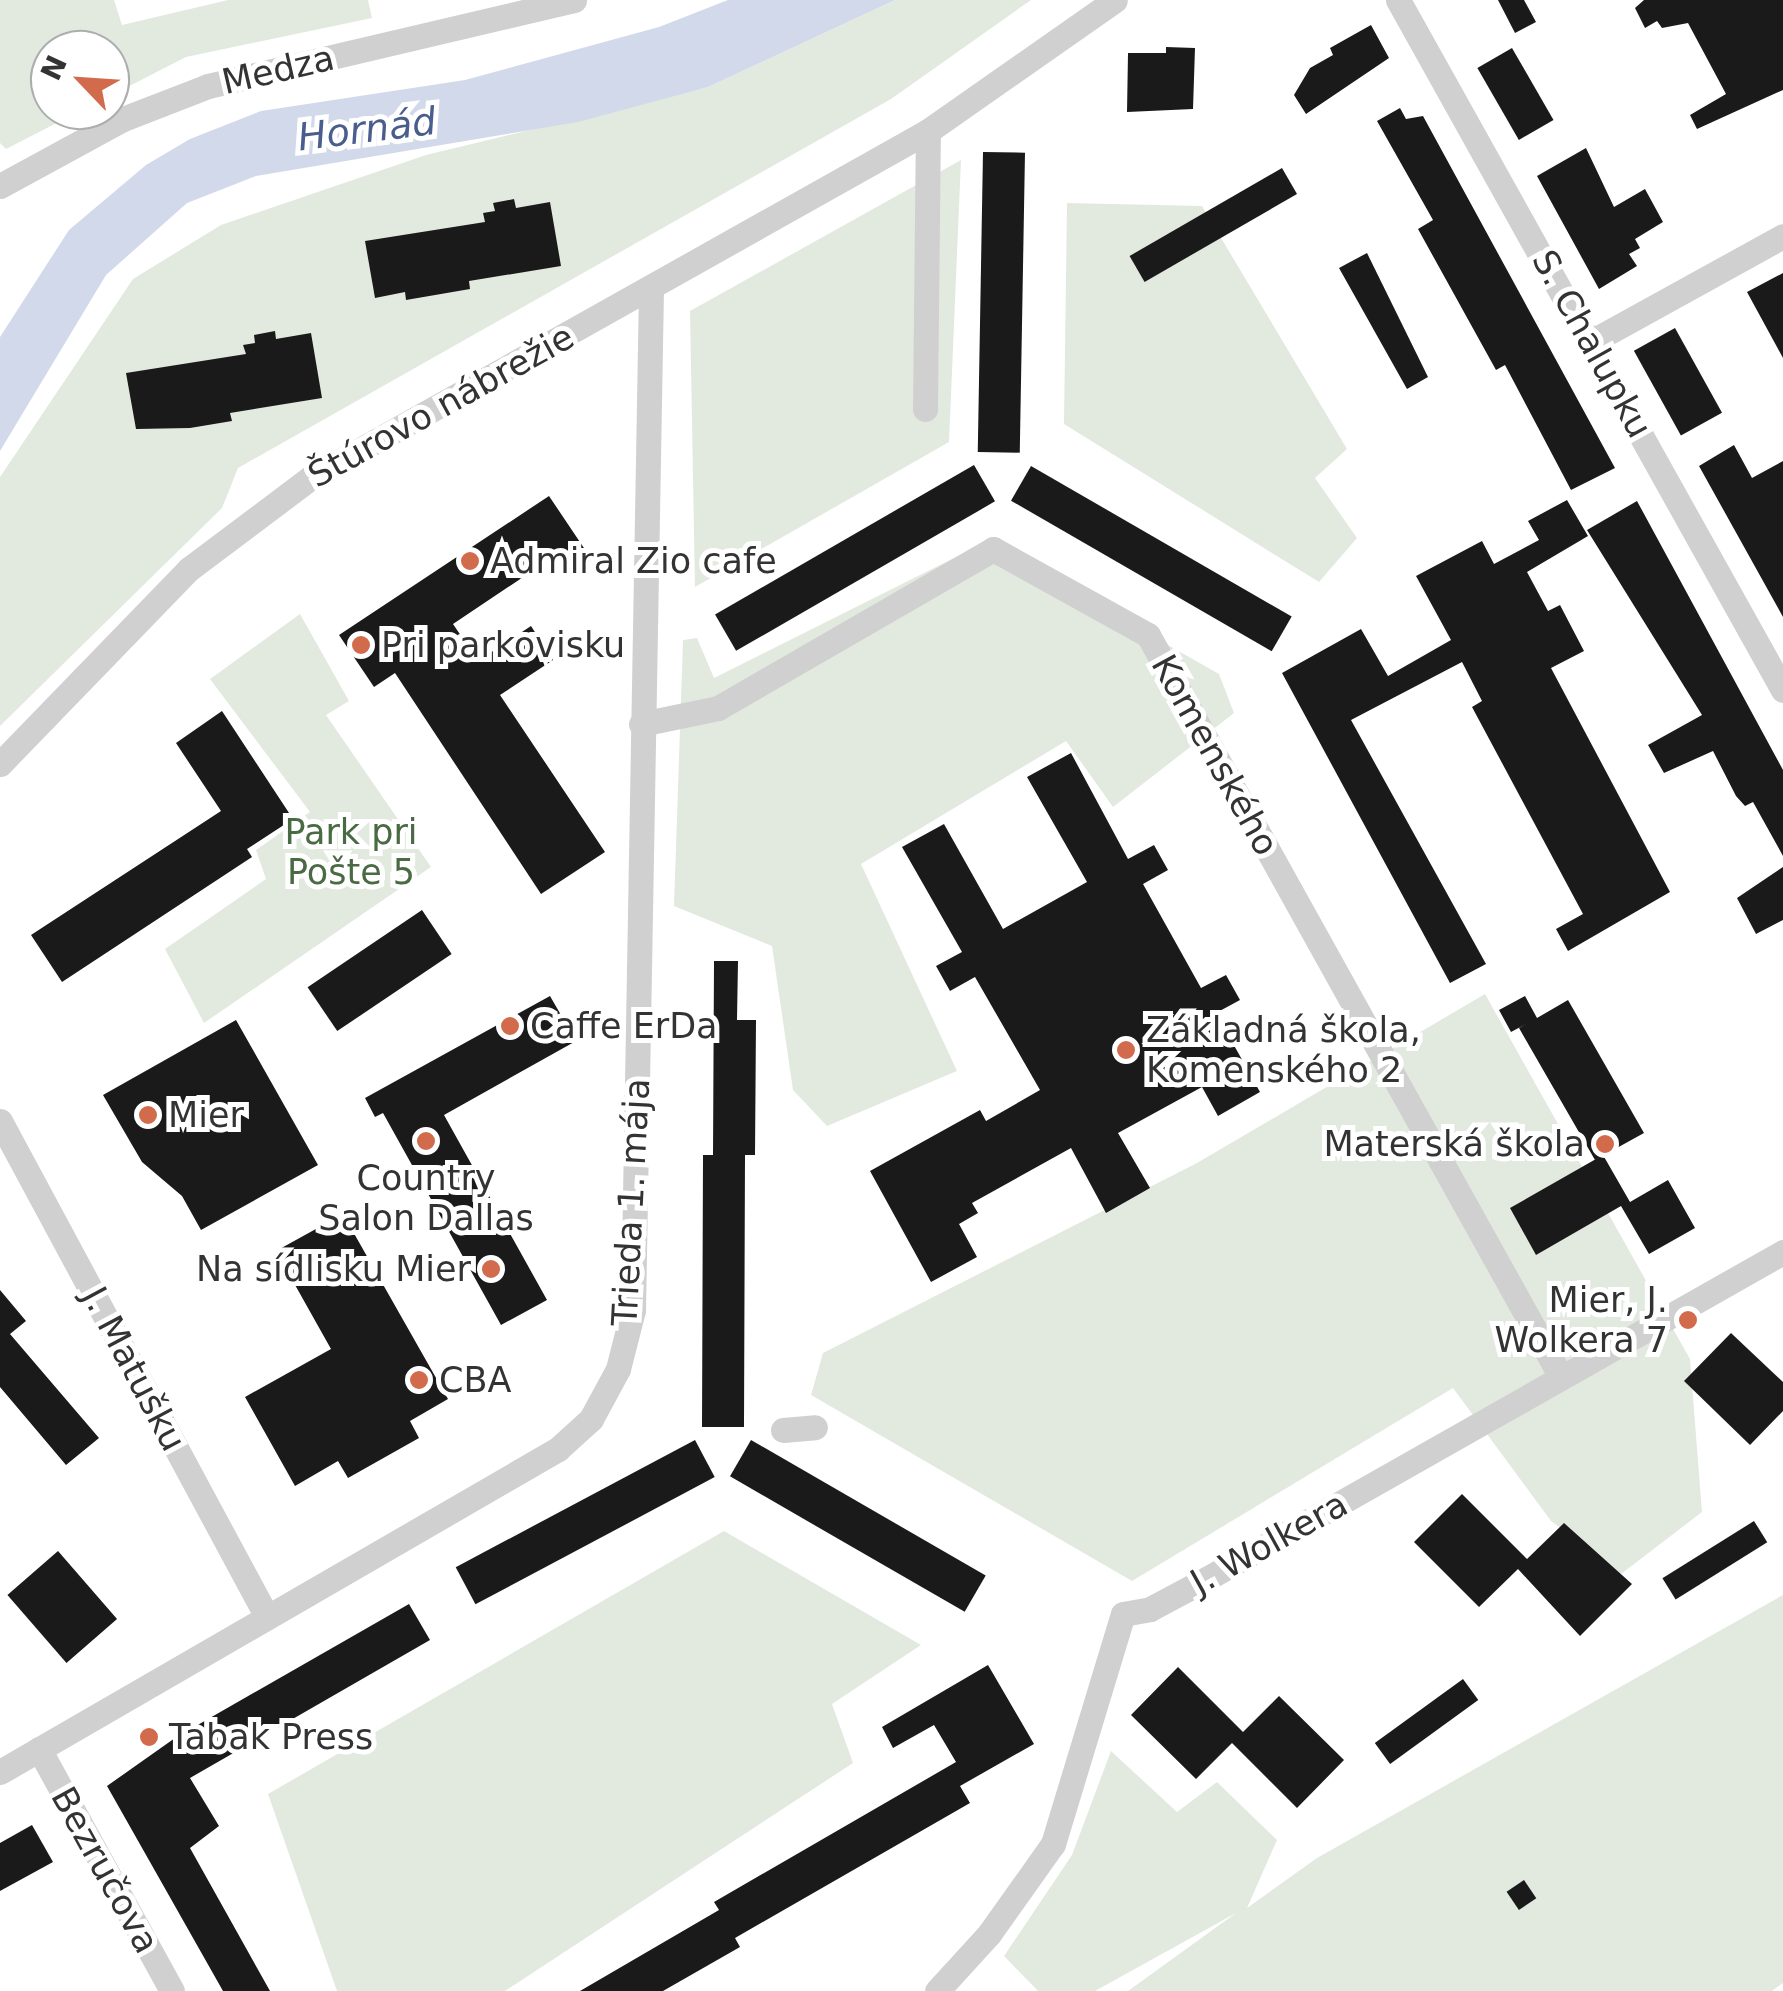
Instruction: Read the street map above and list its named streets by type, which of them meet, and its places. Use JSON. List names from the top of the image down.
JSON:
{
  "streets": {
    "street": [
      "Medza",
      "S. Chalupku",
      "Štúrovo nábrežie",
      "Komenského",
      "Trieda 1. mája",
      "J. Matušku",
      "J. Wolkera",
      "Bezručova"
    ]
  },
  "crossings": [
    ["Štúrovo nábrežie", "Trieda 1. mája"],
    ["Komenského", "Trieda 1. mája"],
    ["Komenského", "J. Wolkera"],
    ["Trieda 1. mája", "J. Matušku"],
    ["Trieda 1. mája", "Bezručova"]
  ],
  "water": ["Hornád"],
  "parks": ["Park pri Pošte 5"],
  "places": [
    "Admiral Zio cafe",
    "Pri parkovisku",
    "Caffe ErDa",
    "Základná škola, Komenského 2",
    "Mier",
    "Country Salon Dallas",
    "Materská škola",
    "Na sídlisku Mier",
    "Mier, J. Wolkera 7",
    "CBA",
    "Tabak Press"
  ],
  "north": "top left"
}
